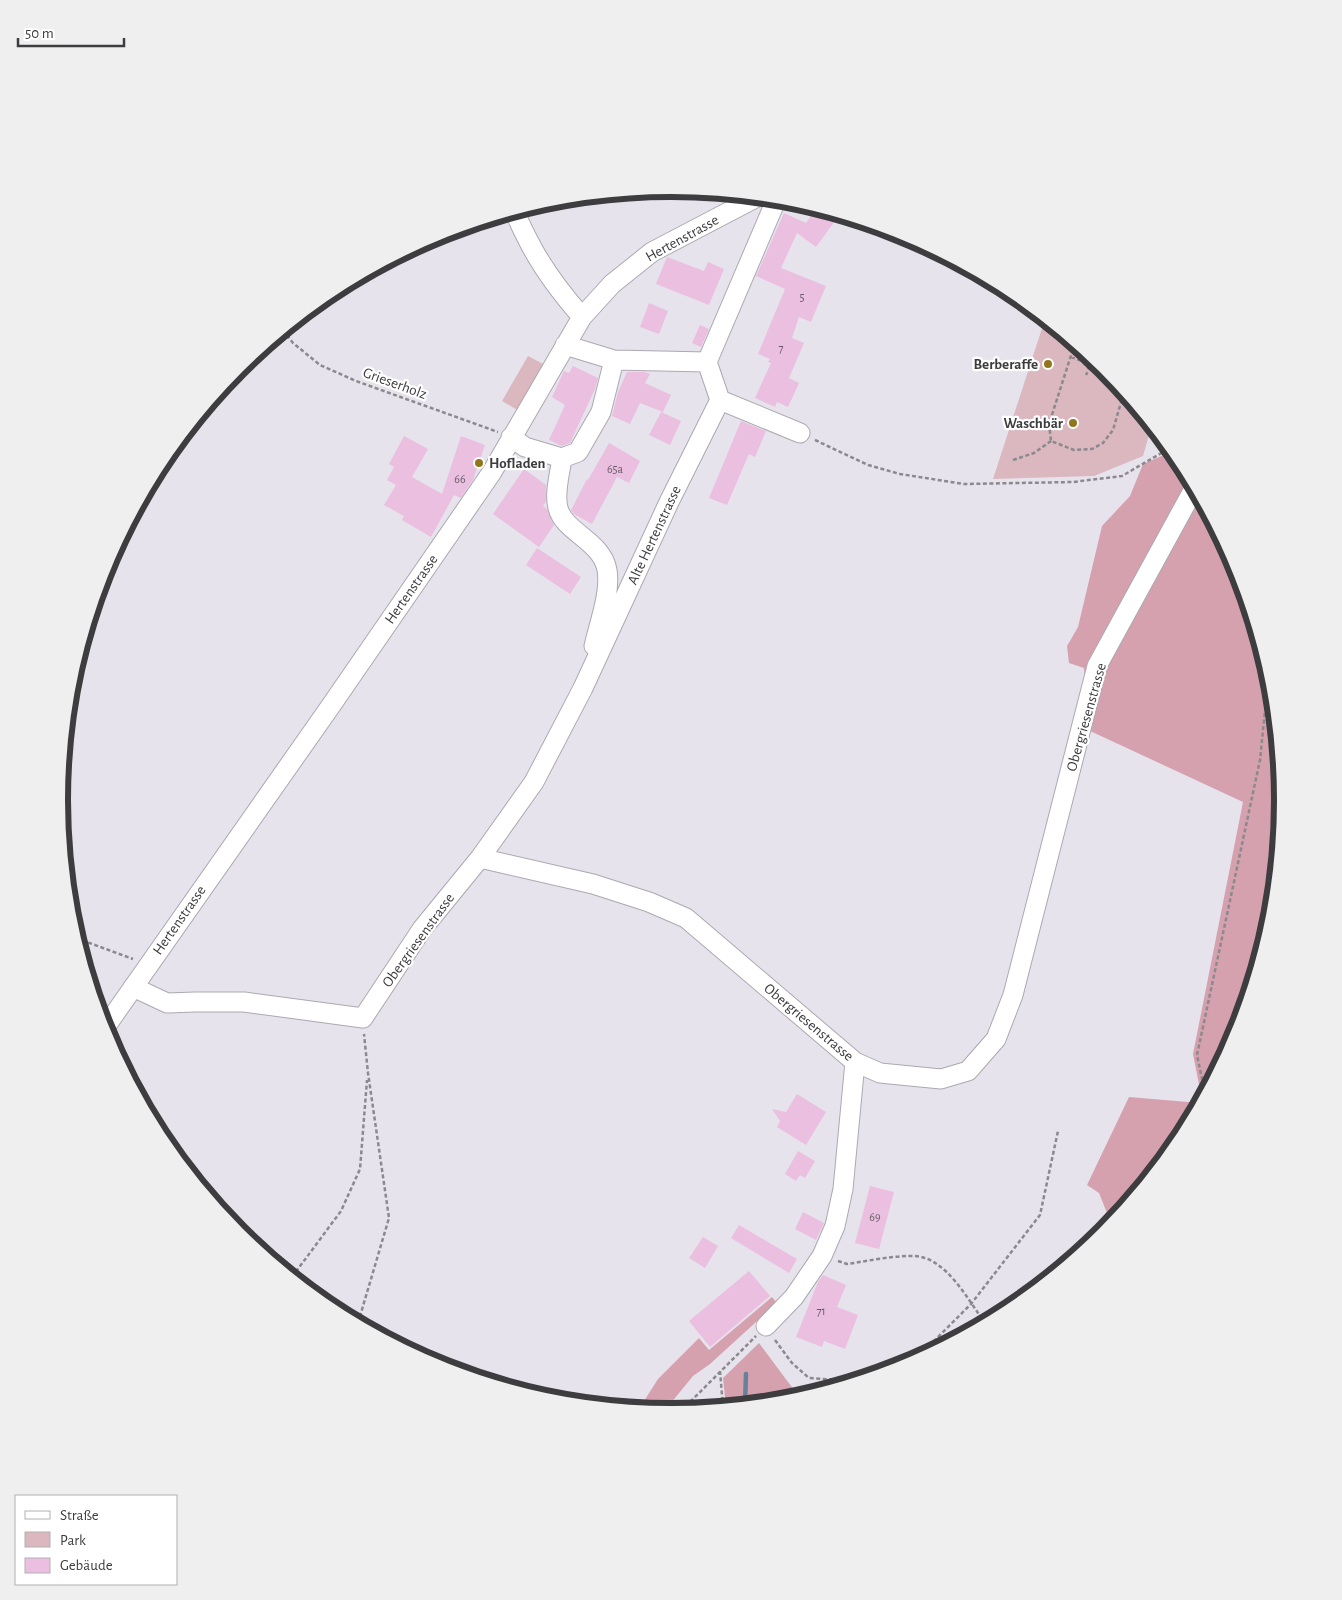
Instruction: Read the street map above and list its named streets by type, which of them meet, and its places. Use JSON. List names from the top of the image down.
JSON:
{
  "streets": {
    "street": ["Hertenstrasse", "Alte Hertenstrasse", "Obergriesenstrasse"],
    "path": ["Grieserholz"]
  },
  "crossings": [
    ["Hertenstrasse", "Grieserholz"],
    ["Alte Hertenstrasse", "Obergriesenstrasse"]
  ],
  "places": ["Berberaffe", "Waschbär", "Hofladen"],
  "house_numbers": [
    "5",
    "7",
    "65a",
    "66",
    "69",
    "71"
  ],
  "legend": ["Straße", "Park", "Gebäude"],
  "scale_bar": "50 m"
}
